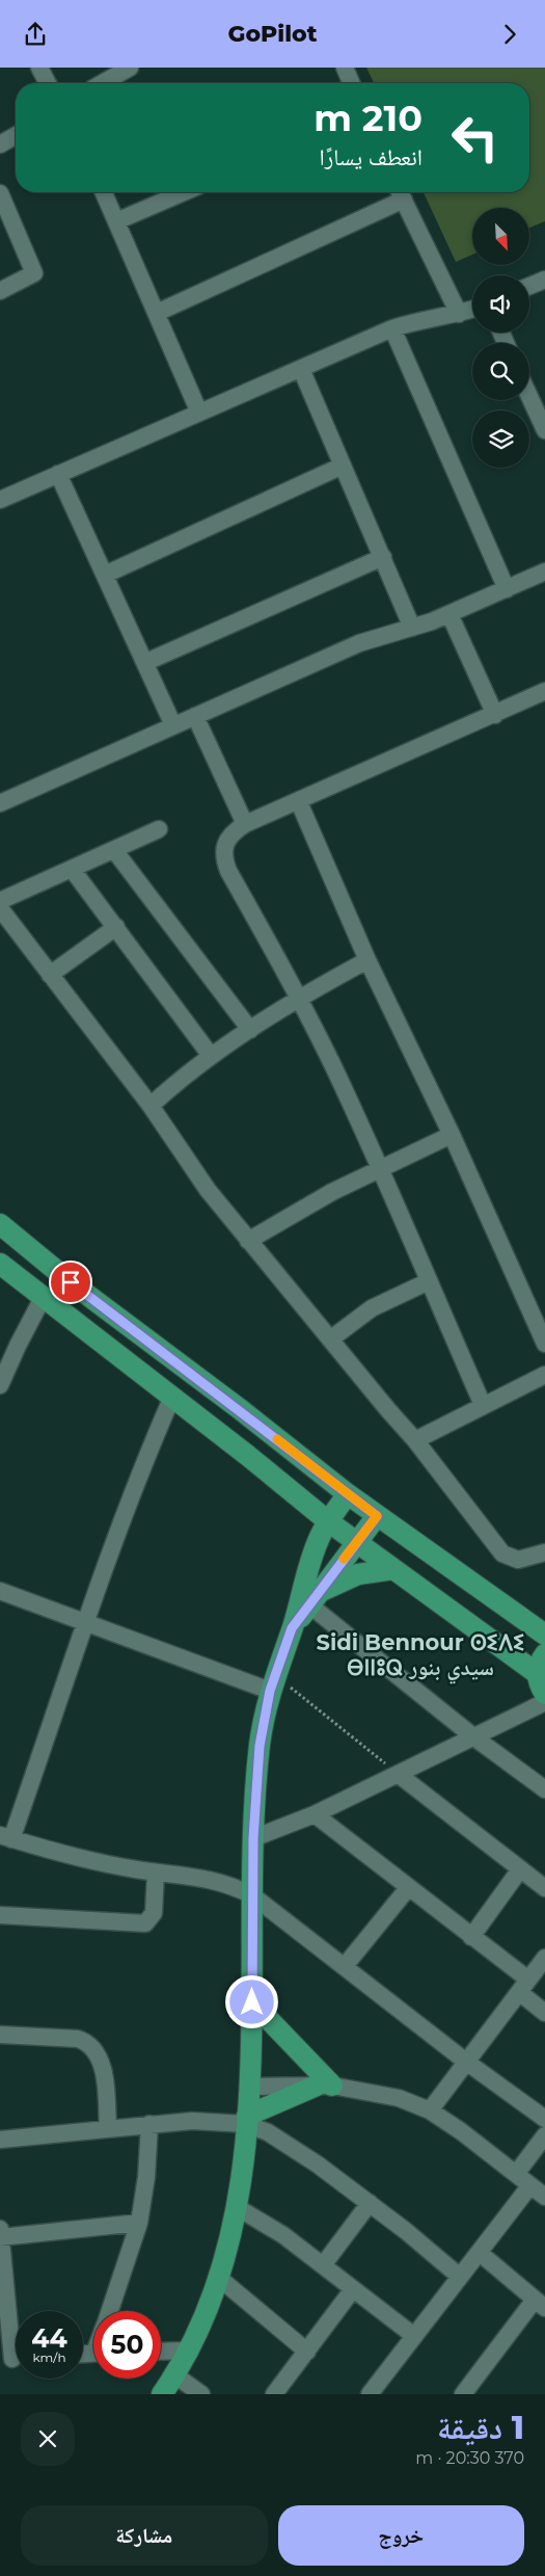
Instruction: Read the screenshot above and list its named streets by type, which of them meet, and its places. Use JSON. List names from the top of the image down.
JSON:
{
  "districts": ["Sidi Bennour ⵙⵉⴷⵉ ⴱⵏⵏⵓⵕ سيدي بنور"],
  "north": "bottom right",
  "page": {
    "header": "GoPilot",
    "turn": ["210 m", "انعطف يسارًا"],
    "speed": "44 km/h",
    "limit": "50",
    "heading": ["1 دقيقة", "370 m · 20:30"],
    "buttons": ["خروج", "مشاركة"]
  }
}
